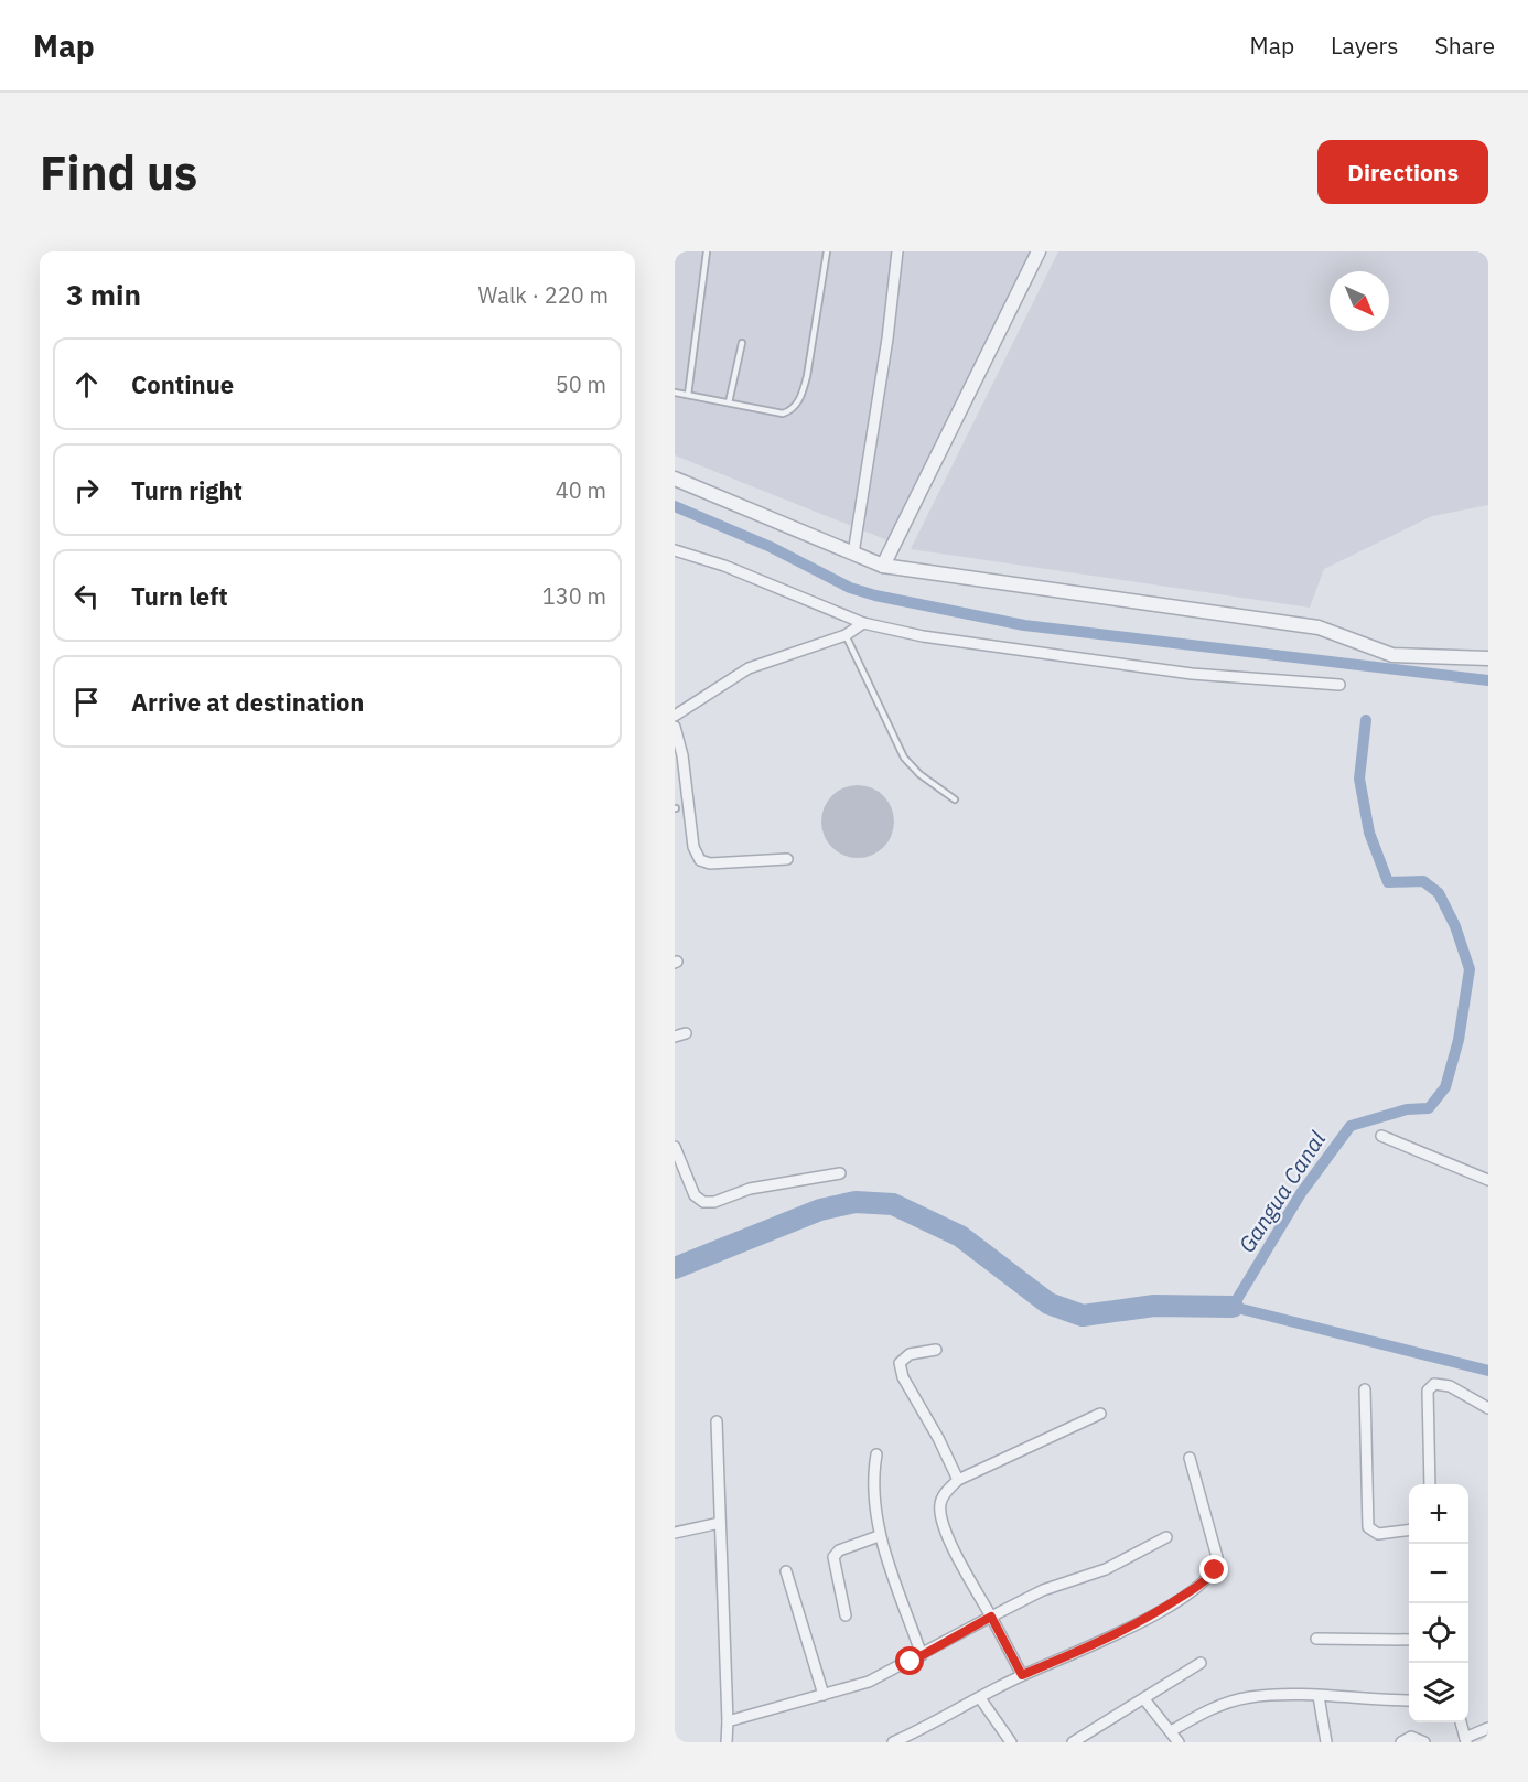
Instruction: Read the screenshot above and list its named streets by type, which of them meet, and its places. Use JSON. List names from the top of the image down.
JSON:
{
  "water": ["Gangua Canal"],
  "north": "bottom right",
  "page": {
    "header": "Map",
    "nav": ["Map", "Layers", "Share"],
    "buttons": "Directions",
    "title": "Find us",
    "heading": ["3 min", "Walk · 220 m"],
    "list": [
      ["Continue", "50 m"],
      ["Turn right", "40 m"],
      ["Turn left", "130 m"],
      "Arrive at destination"
    ],
    "map_buttons": ["+", "−"]
  }
}
